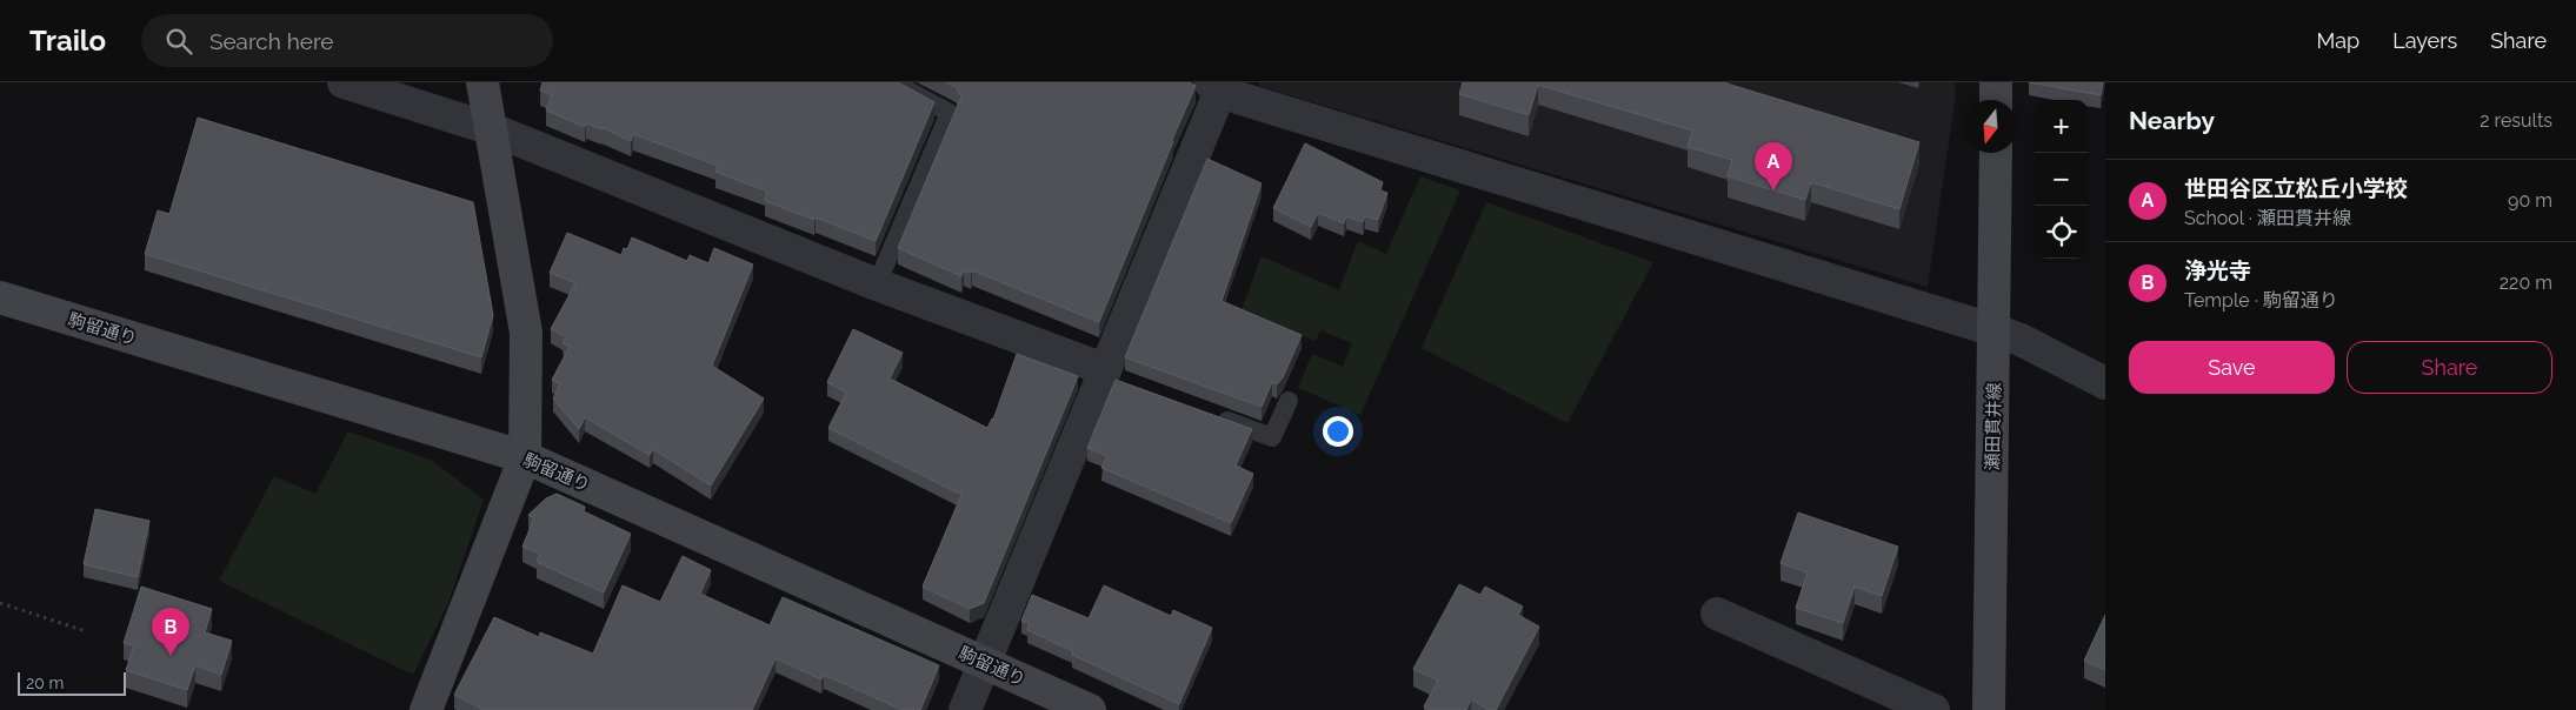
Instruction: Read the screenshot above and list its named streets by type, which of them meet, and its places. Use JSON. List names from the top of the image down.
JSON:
{
  "streets": {
    "street": ["駒留通り", "瀬田貫井線"]
  },
  "scale_bar": "20 m",
  "north": "bottom",
  "page": {
    "header": "Trailo",
    "search": "Search here",
    "nav": ["Map", "Layers", "Share"],
    "heading": ["Nearby", "2 results"],
    "map_buttons": ["+", "−"],
    "pins": ["A", "B"],
    "list": [
      {
        "mark": "A",
        "name": "世田谷区立松丘小学校",
        "note": "School · 瀬田貫井線",
        "value": "90 m"
      },
      {
        "mark": "B",
        "name": "浄光寺",
        "note": "Temple · 駒留通り",
        "value": "220 m"
      }
    ],
    "buttons": ["Save", "Share"],
    "scale": "20 m"
  }
}
